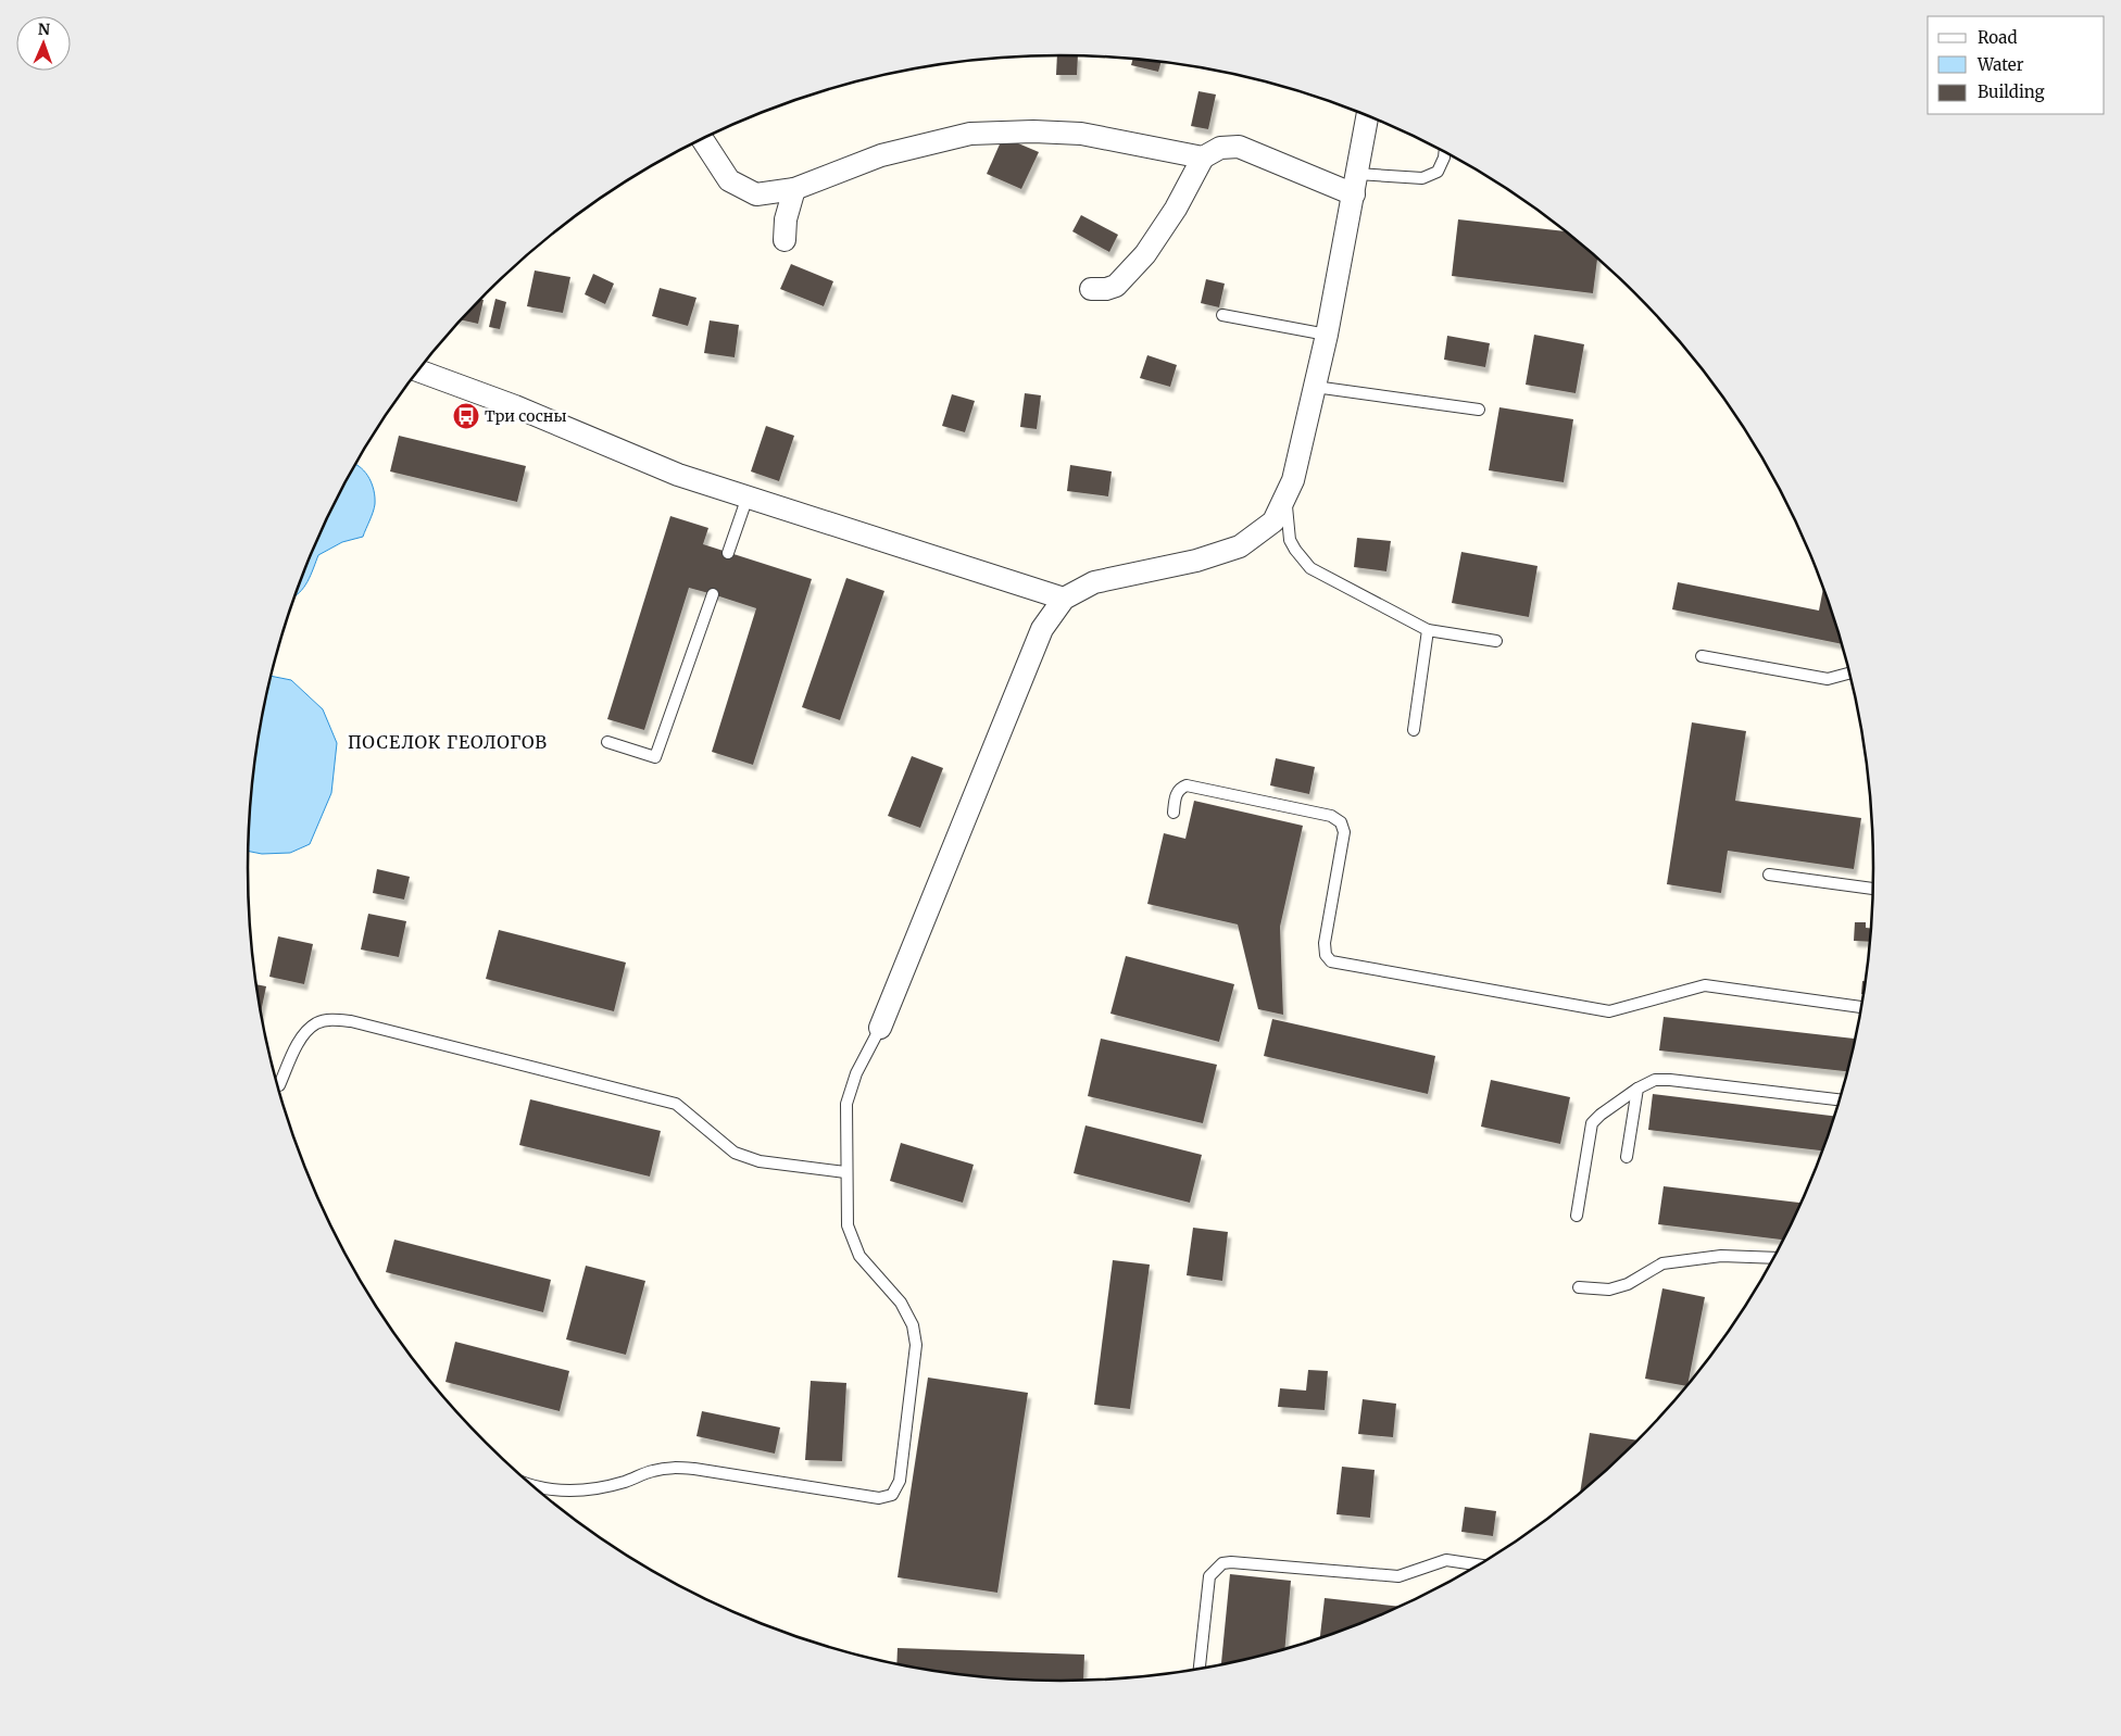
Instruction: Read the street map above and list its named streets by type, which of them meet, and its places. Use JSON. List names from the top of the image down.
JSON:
{
  "districts": ["ПОСЕЛОК ГЕОЛОГОВ"],
  "places": {
    "bus stop": ["Три сосны"]
  },
  "legend": ["Road", "Water", "Building"],
  "north": "top"
}
